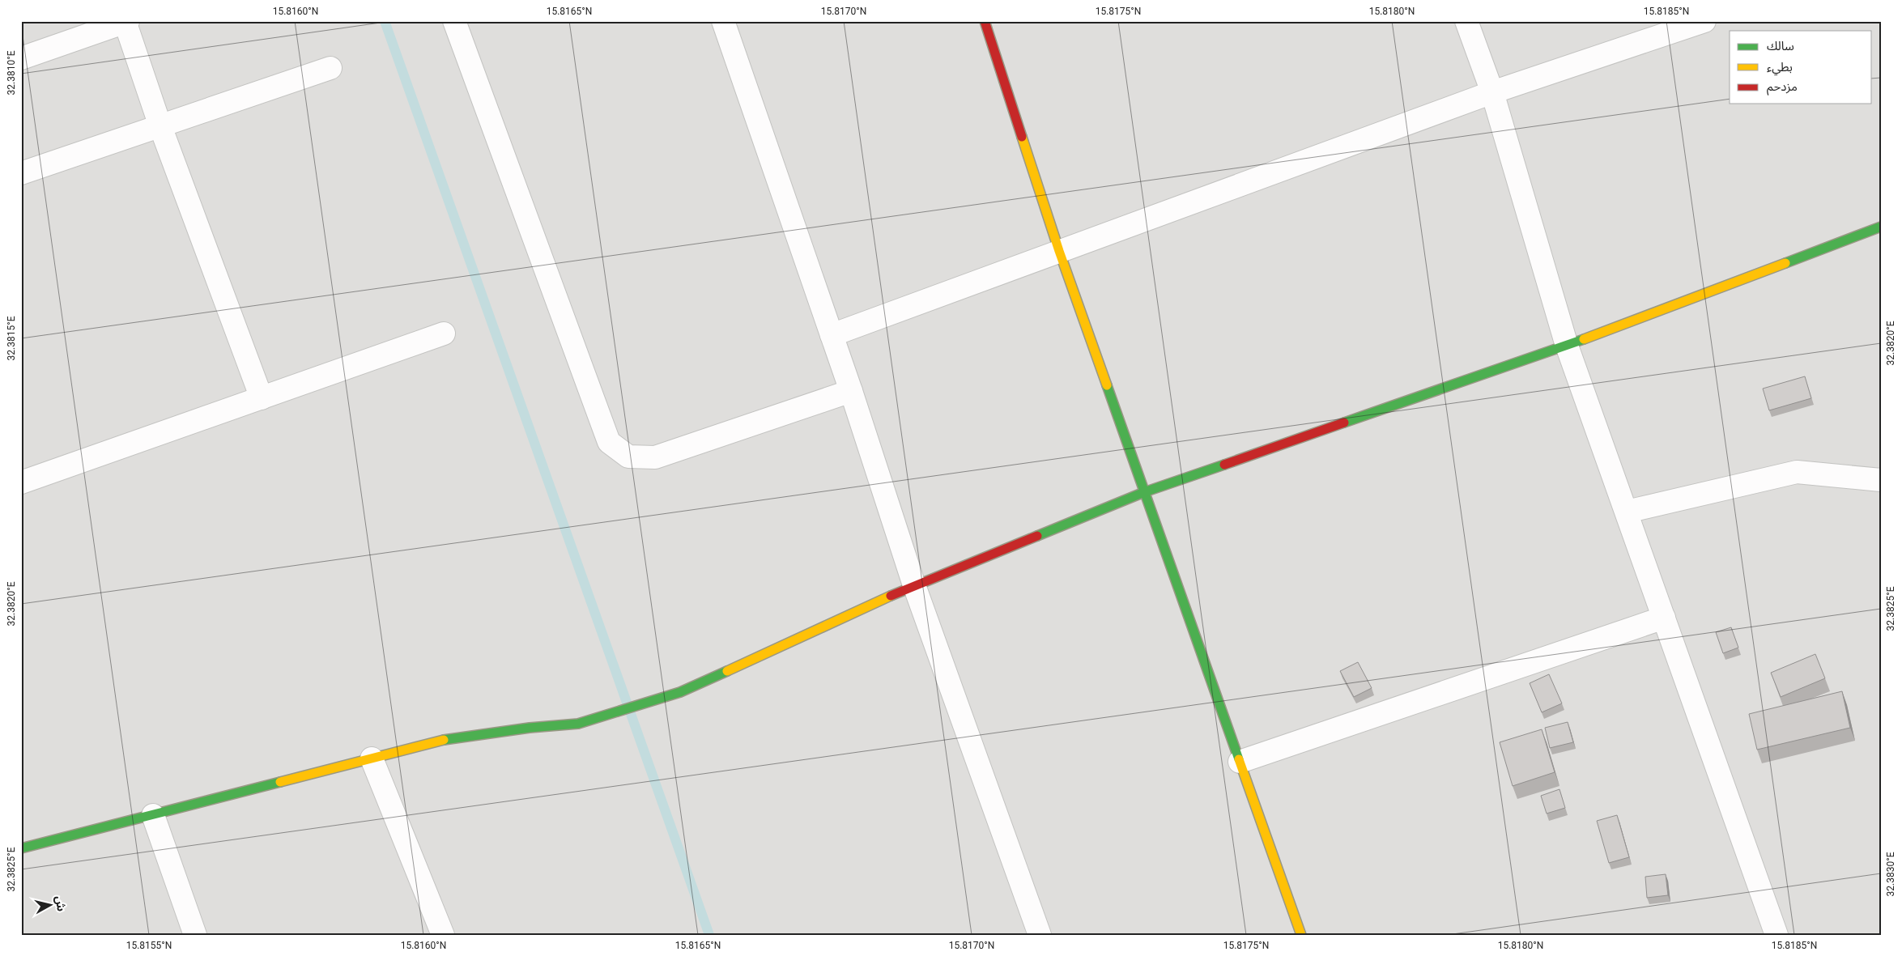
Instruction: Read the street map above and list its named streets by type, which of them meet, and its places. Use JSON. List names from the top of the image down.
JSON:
{
  "legend": ["سالك", "بطيء", "مزدحم"],
  "north": "right",
  "coordinates": [
    "15.8160°N",
    "15.8165°N",
    "15.8170°N",
    "15.8175°N",
    "15.8180°N",
    "15.8185°N",
    "32.3810°E",
    "32.3815°E",
    "32.3820°E",
    "32.3825°E",
    "32.3830°E",
    "15.8155°N"
  ]
}
